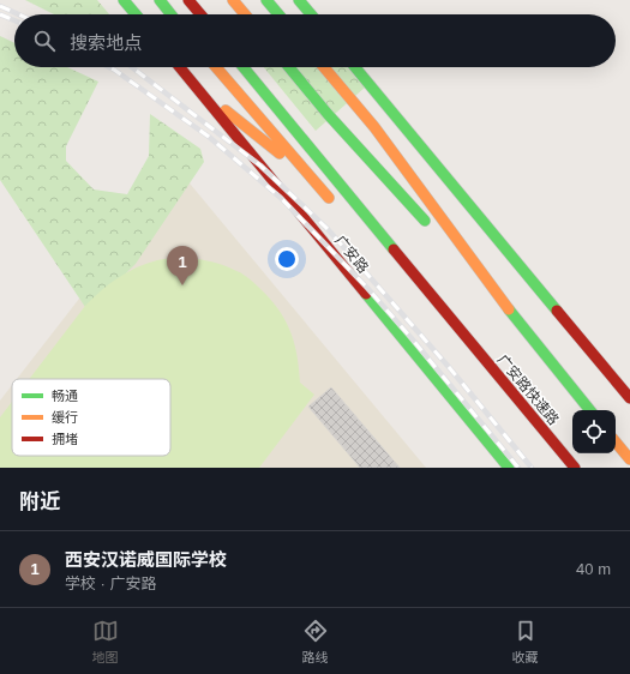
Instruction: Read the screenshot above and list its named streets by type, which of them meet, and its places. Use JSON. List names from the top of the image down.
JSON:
{
  "streets": {
    "main road": ["广安路", "广安路快速路"]
  },
  "legend": ["畅通", "缓行", "拥堵"],
  "page": {
    "search": "搜索地点",
    "pins": "1",
    "heading": "附近",
    "list": [
      {
        "mark": "1",
        "name": "西安汉诺威国际学校",
        "note": "学校 · 广安路",
        "value": "40 m"
      }
    ],
    "nav": ["地图", "路线", "收藏"]
  }
}
